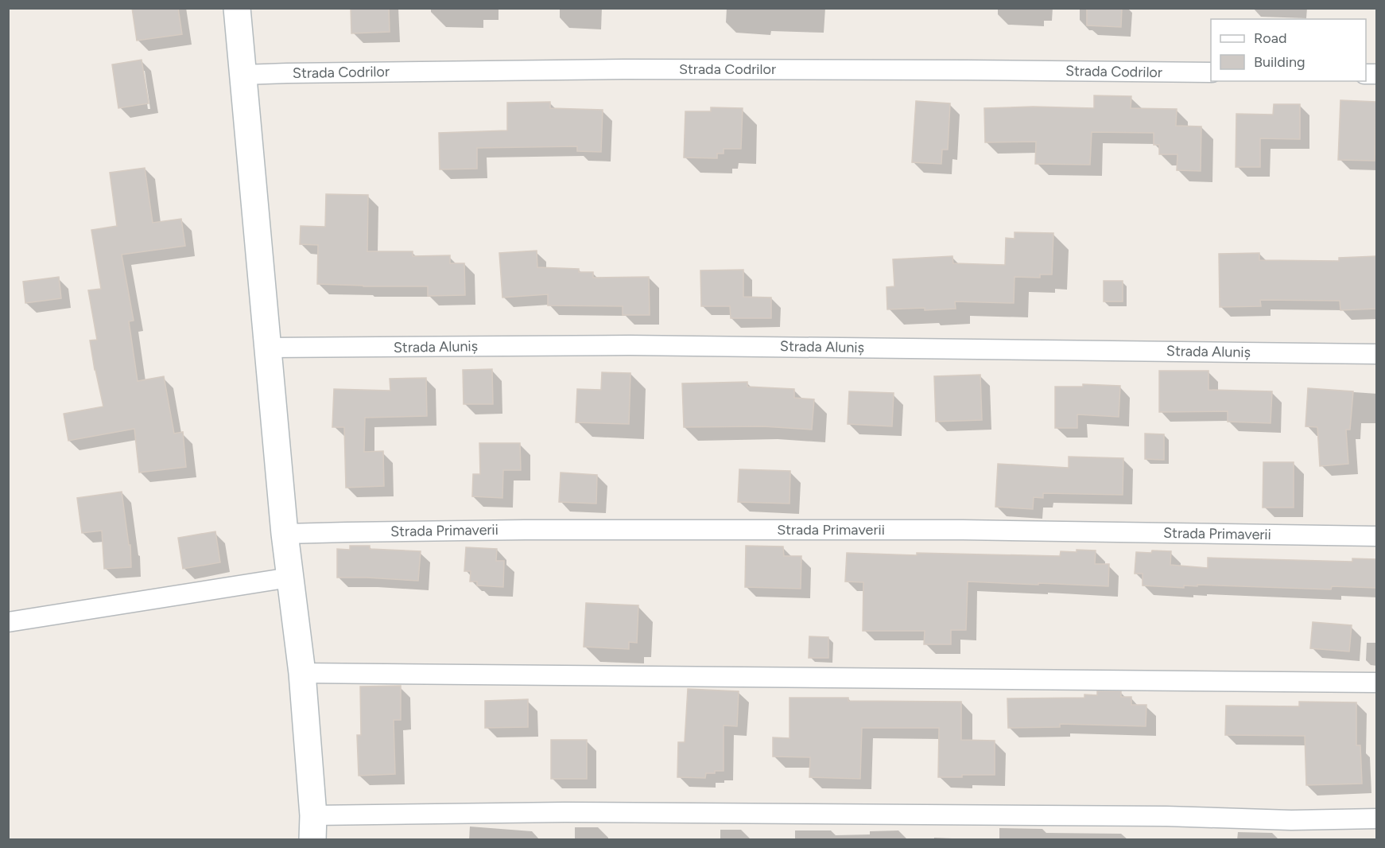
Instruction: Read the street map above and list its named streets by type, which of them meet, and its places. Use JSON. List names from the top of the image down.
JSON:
{
  "streets": {
    "street": ["Strada Codrilor", "Strada Aluniș", "Strada Primaverii"]
  },
  "legend": ["Road", "Building"]
}
